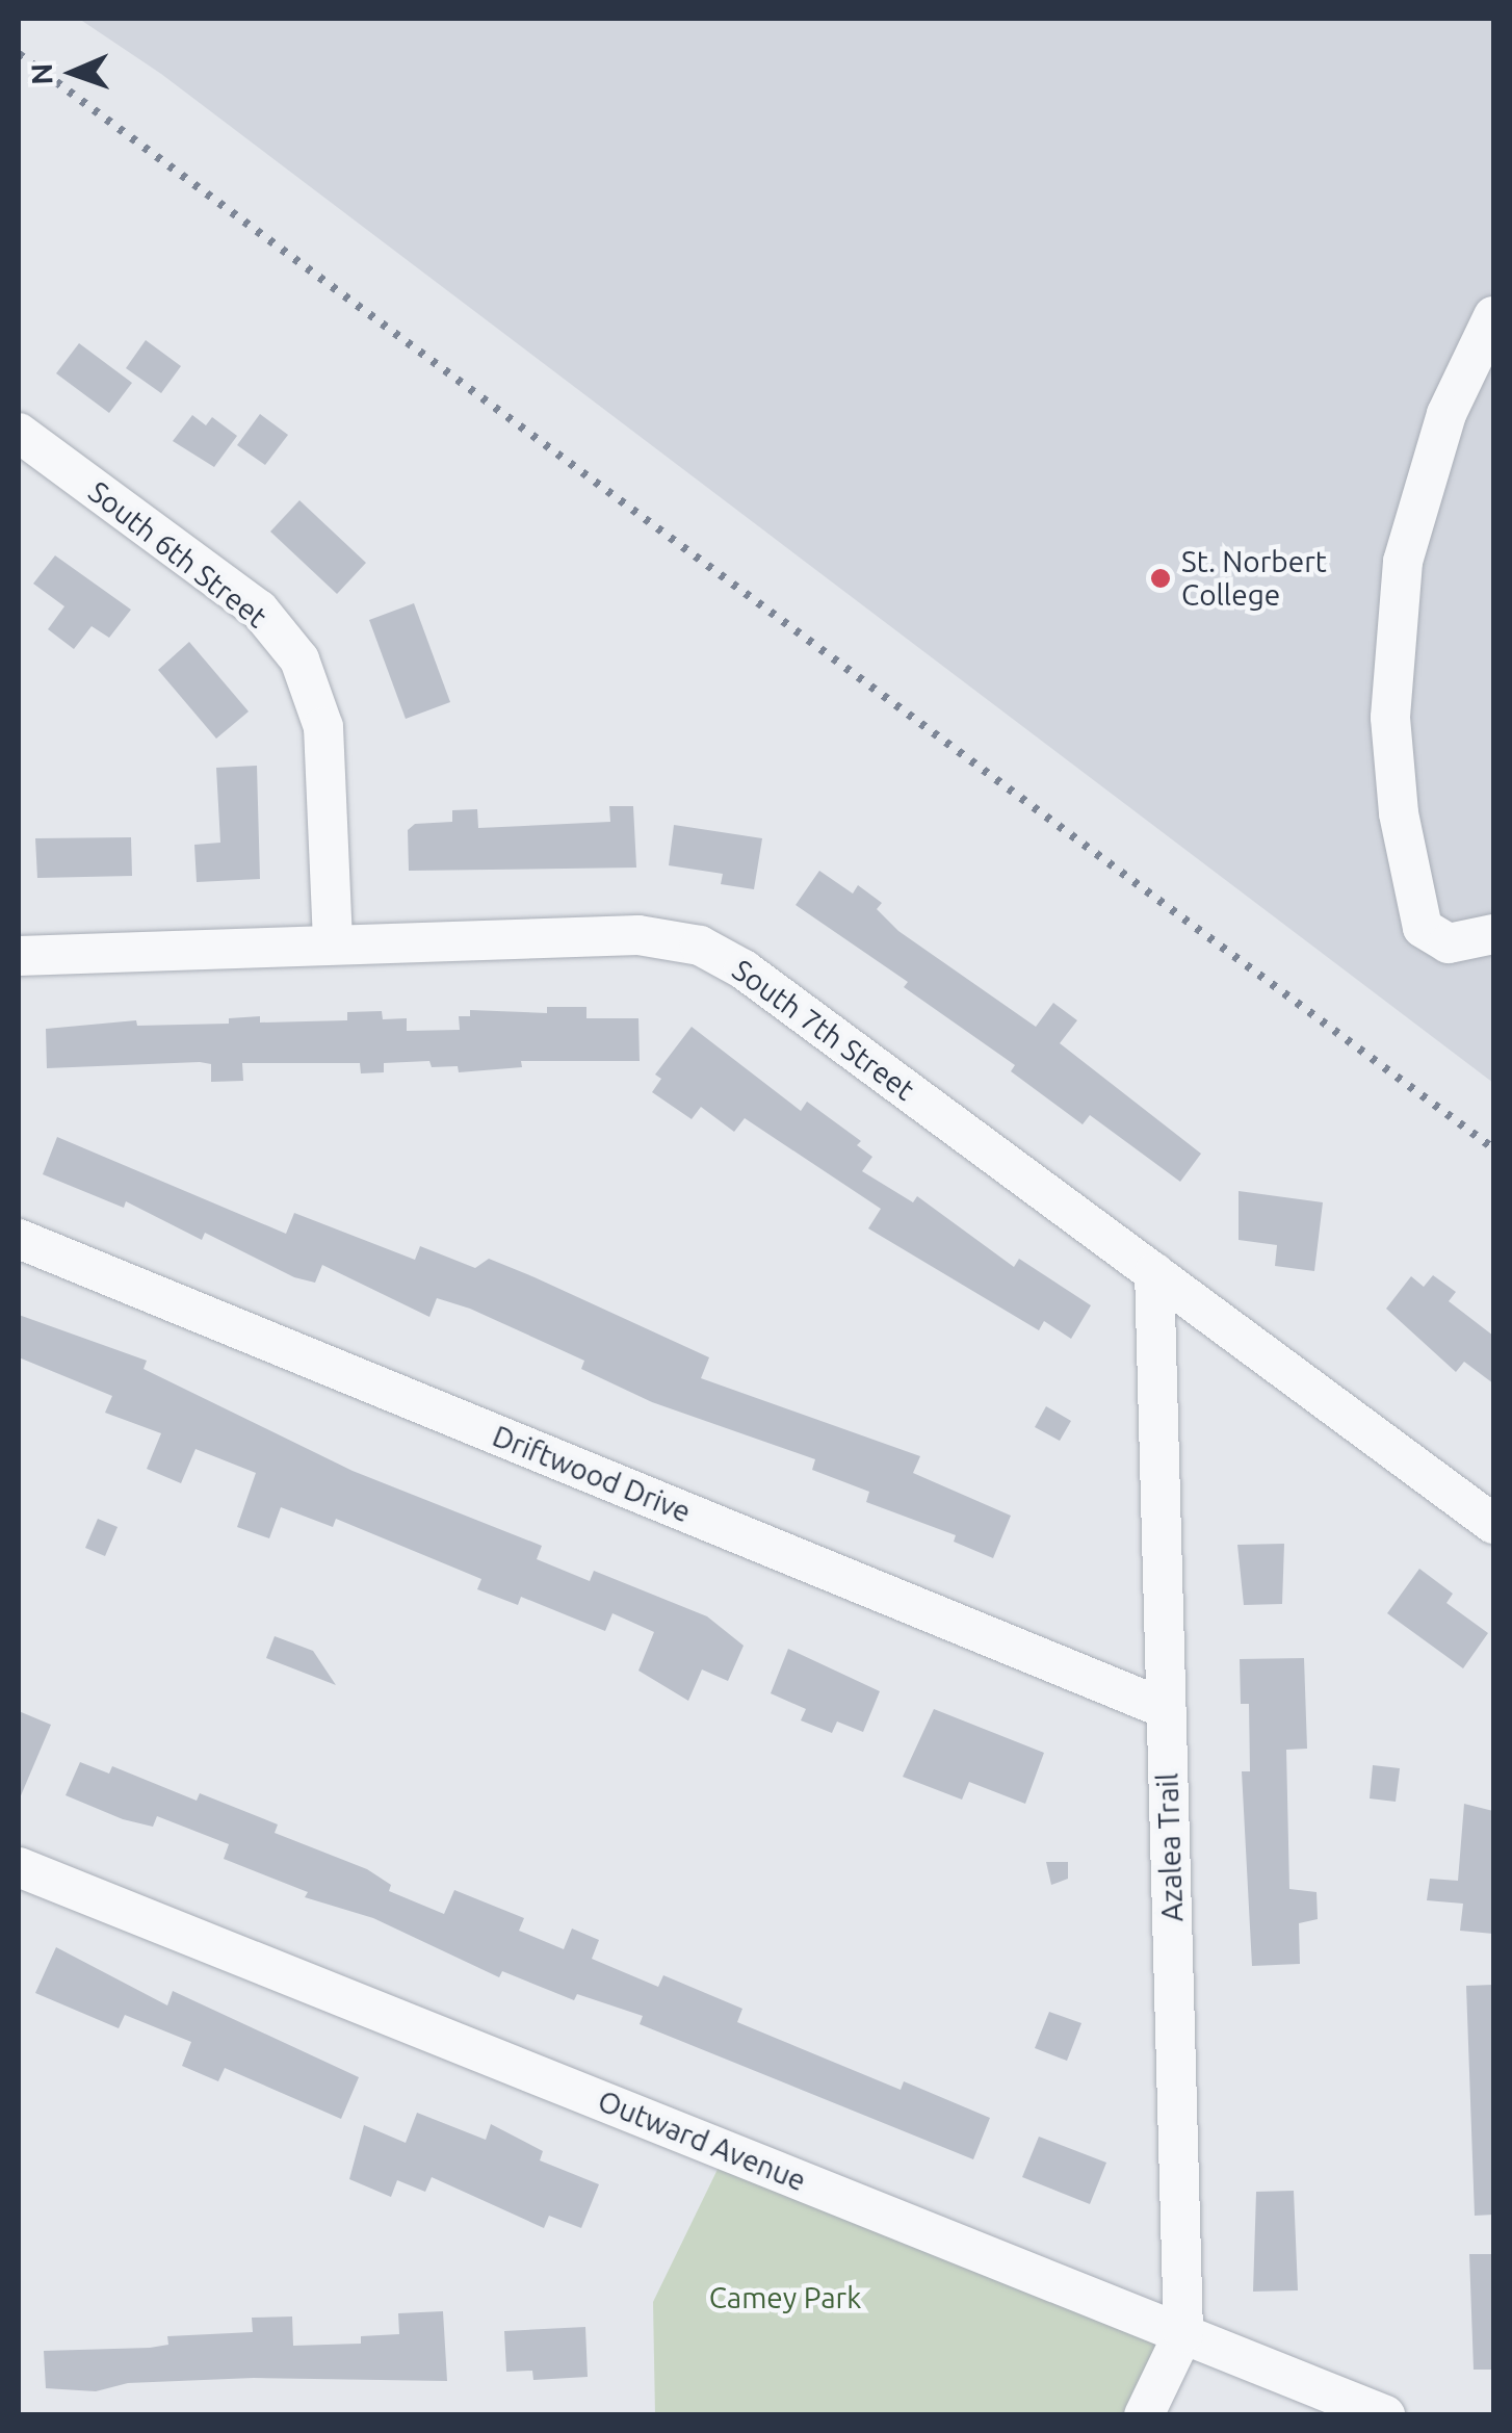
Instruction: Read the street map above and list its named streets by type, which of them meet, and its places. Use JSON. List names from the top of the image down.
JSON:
{
  "streets": {
    "street": [
      "South 6th Street",
      "South 7th Street",
      "Driftwood Drive",
      "Azalea Trail",
      "Outward Avenue"
    ]
  },
  "crossings": [
    ["South 6th Street", "South 7th Street"],
    ["South 7th Street", "Azalea Trail"],
    ["Driftwood Drive", "Azalea Trail"],
    ["Azalea Trail", "Outward Avenue"]
  ],
  "parks": ["Camey Park"],
  "places": ["St. Norbert College"],
  "north": "left"
}
